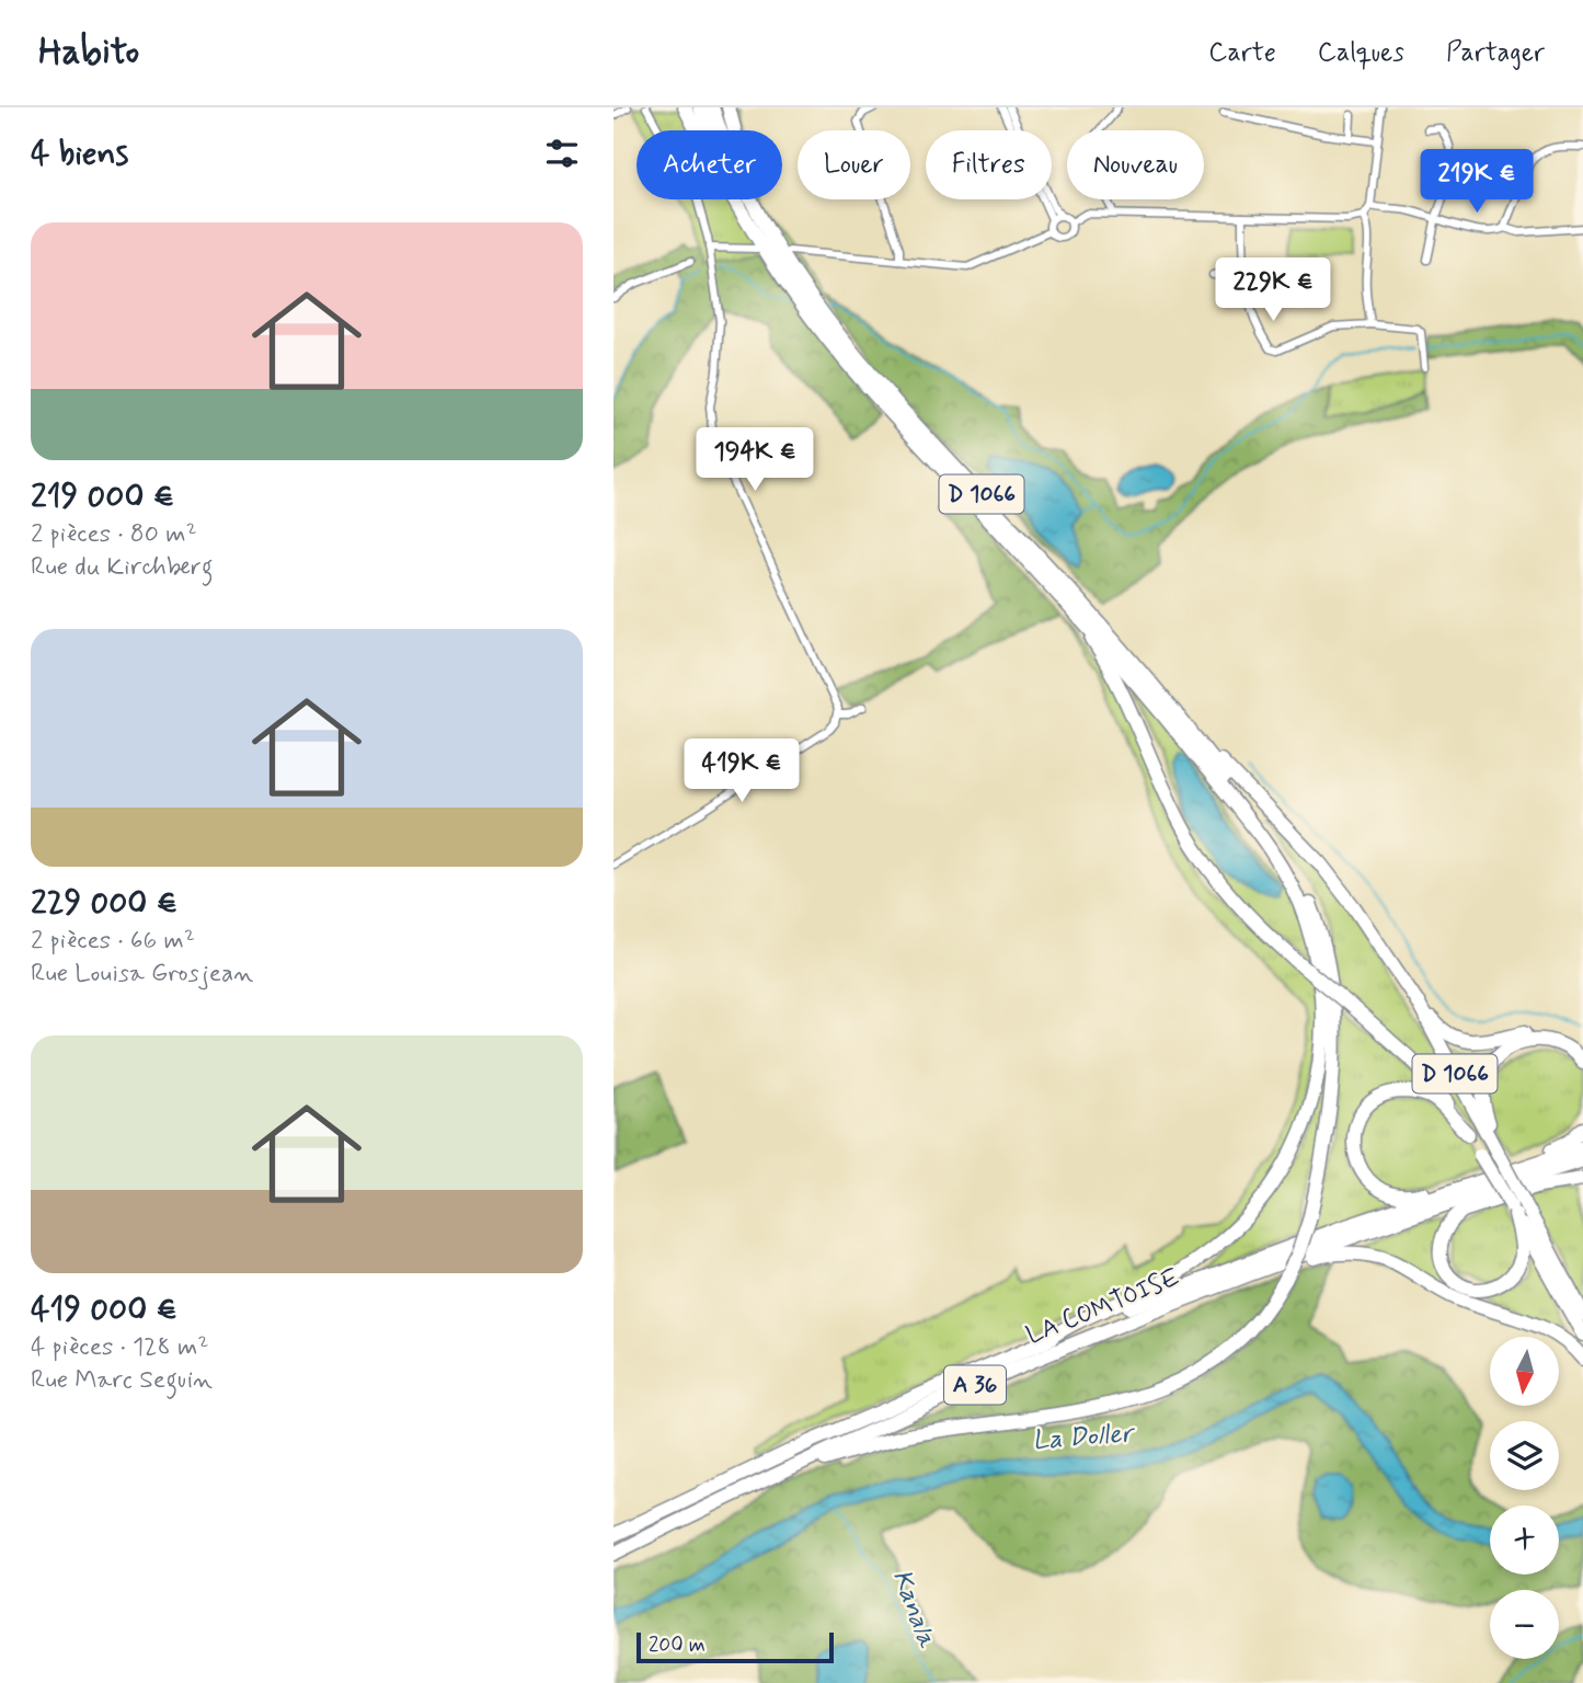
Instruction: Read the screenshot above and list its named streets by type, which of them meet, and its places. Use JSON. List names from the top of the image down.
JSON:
{
  "streets": {
    "highway": ["D 1066", "LA COMTOISE", "A 36"]
  },
  "water": ["La Doller", "Kanala"],
  "scale_bar": "200 m",
  "north": "bottom",
  "page": {
    "header": "Habito",
    "nav": ["Carte", "Calques", "Partager"],
    "heading": "4 biens",
    "chip": [
      "Acheter",
      "Louer",
      "Filtres",
      "Nouveau"
    ],
    "price": [
      "219K €",
      "229K €",
      "194K €",
      "419K €"
    ],
    "list": [
      {
        "name": "219 000 €",
        "note": "2 pièces · 80 m² · Rue du Kirchberg"
      },
      {
        "name": "229 000 €",
        "note": "2 pièces · 66 m² · Rue Louisa Grosjean"
      },
      {
        "name": "419 000 €",
        "note": "4 pièces · 128 m² · Rue Marc Seguin"
      }
    ],
    "map_buttons": ["+", "−"],
    "scale": "200 m"
  }
}
